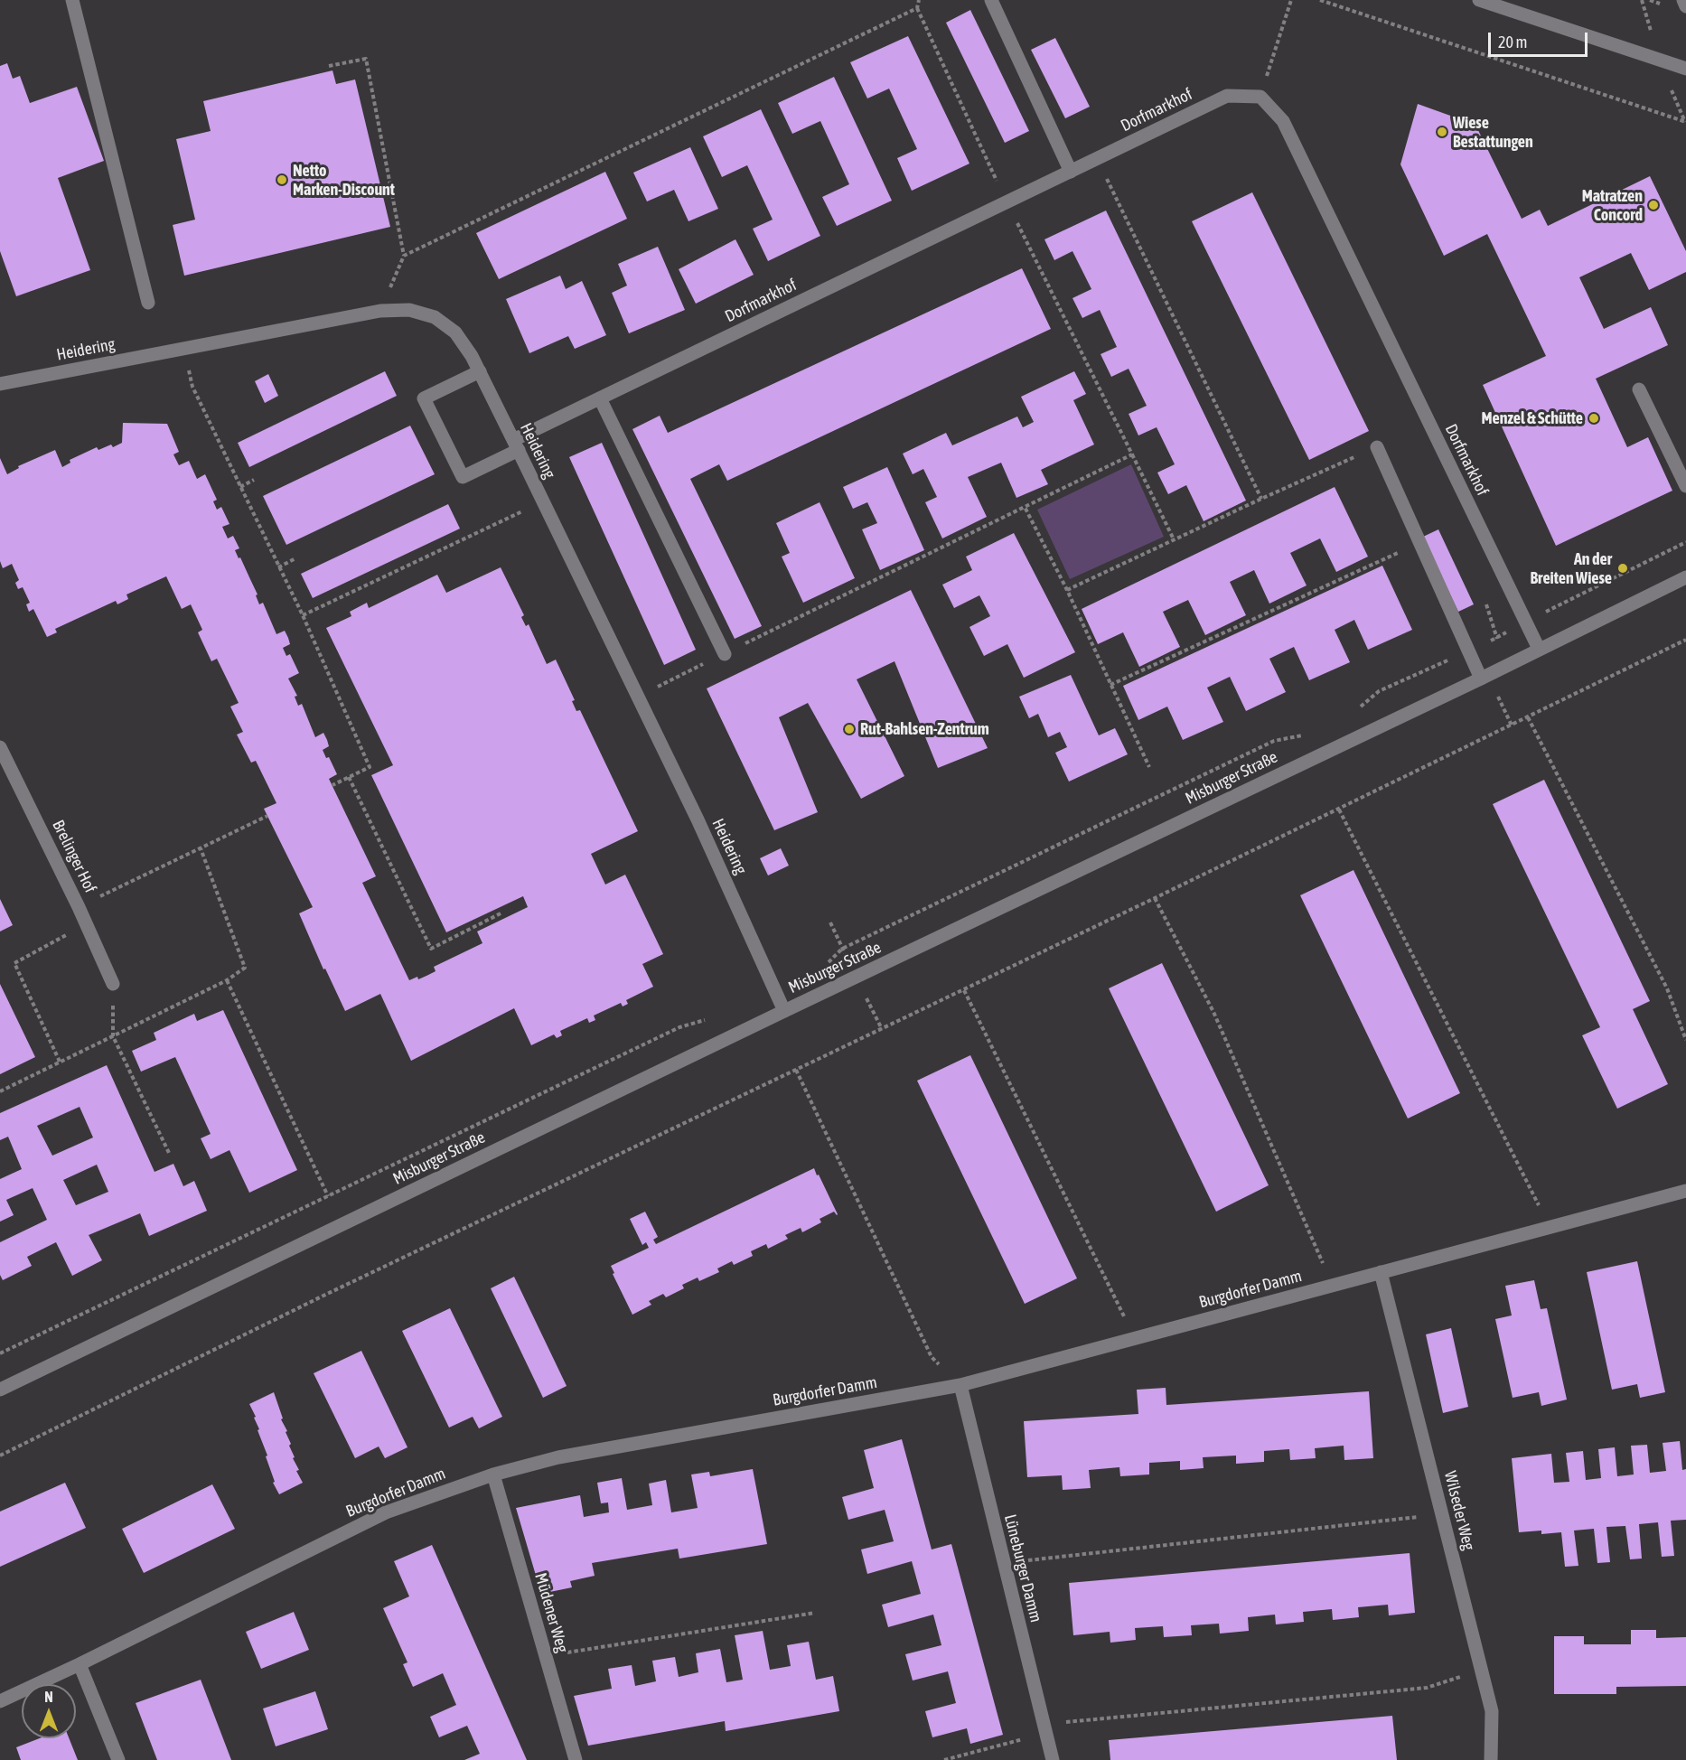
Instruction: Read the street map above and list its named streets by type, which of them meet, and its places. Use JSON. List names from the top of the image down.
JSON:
{
  "streets": {
    "street": [
      "Dorfmarkhof",
      "Heidering",
      "Misburger Straße",
      "Brelinger Hof",
      "Burgdorfer Damm",
      "Wilseder Weg",
      "Lüneburger Damm",
      "Müdener Weg"
    ]
  },
  "crossings": [
    ["Dorfmarkhof", "Heidering"],
    ["Dorfmarkhof", "Misburger Straße"],
    ["Heidering", "Misburger Straße"],
    ["Burgdorfer Damm", "Wilseder Weg"],
    ["Burgdorfer Damm", "Lüneburger Damm"],
    ["Burgdorfer Damm", "Müdener Weg"]
  ],
  "places": [
    "Wiese Bestattungen",
    "Netto Marken-Discount",
    "Matratzen Concord",
    "Menzel & Schütte",
    "An der Breiten Wiese",
    "Rut-Bahlsen-Zentrum"
  ],
  "scale_bar": "20 m",
  "north": "top"
}
